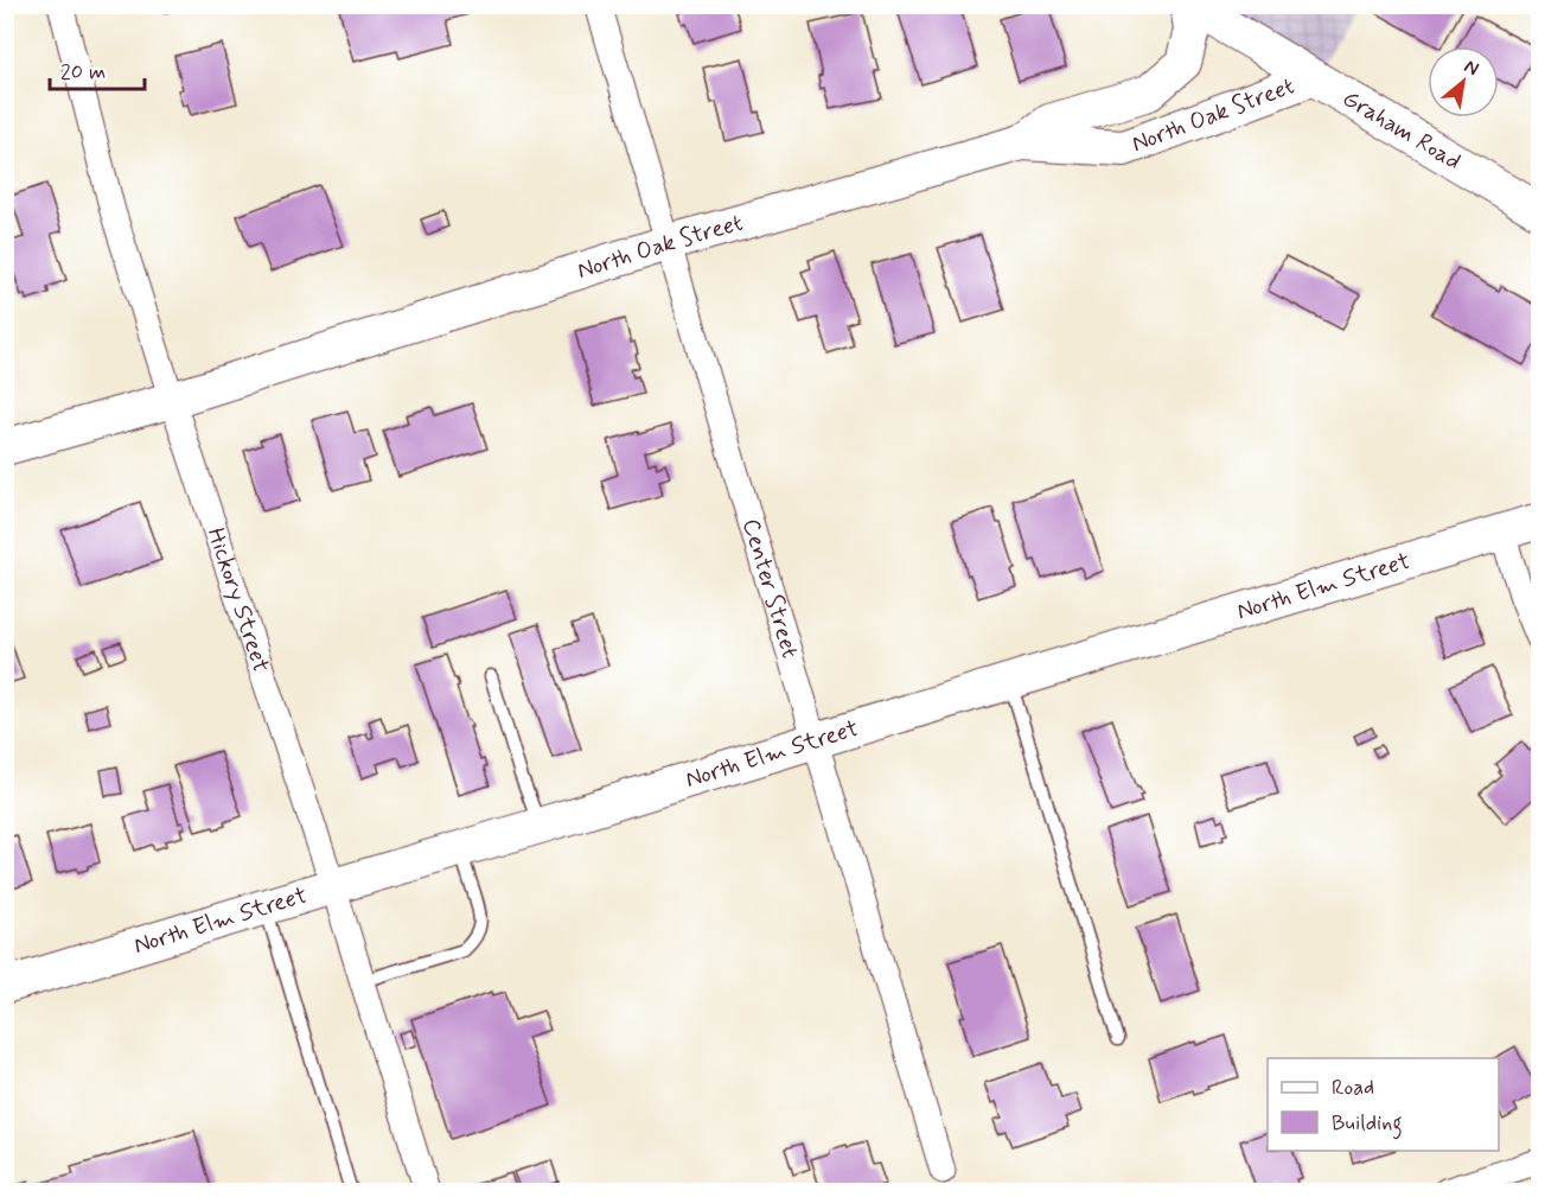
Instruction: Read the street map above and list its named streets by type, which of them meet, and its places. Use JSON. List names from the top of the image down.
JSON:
{
  "streets": {
    "main road": ["North Oak Street", "Graham Road", "North Elm Street"],
    "street": ["Center Street", "Hickory Street"]
  },
  "crossings": [
    ["North Oak Street", "Graham Road"],
    ["North Oak Street", "Center Street"],
    ["North Oak Street", "Hickory Street"],
    ["North Elm Street", "Center Street"],
    ["North Elm Street", "Hickory Street"]
  ],
  "legend": ["Road", "Building"],
  "scale_bar": "20 m",
  "north": "top right"
}
